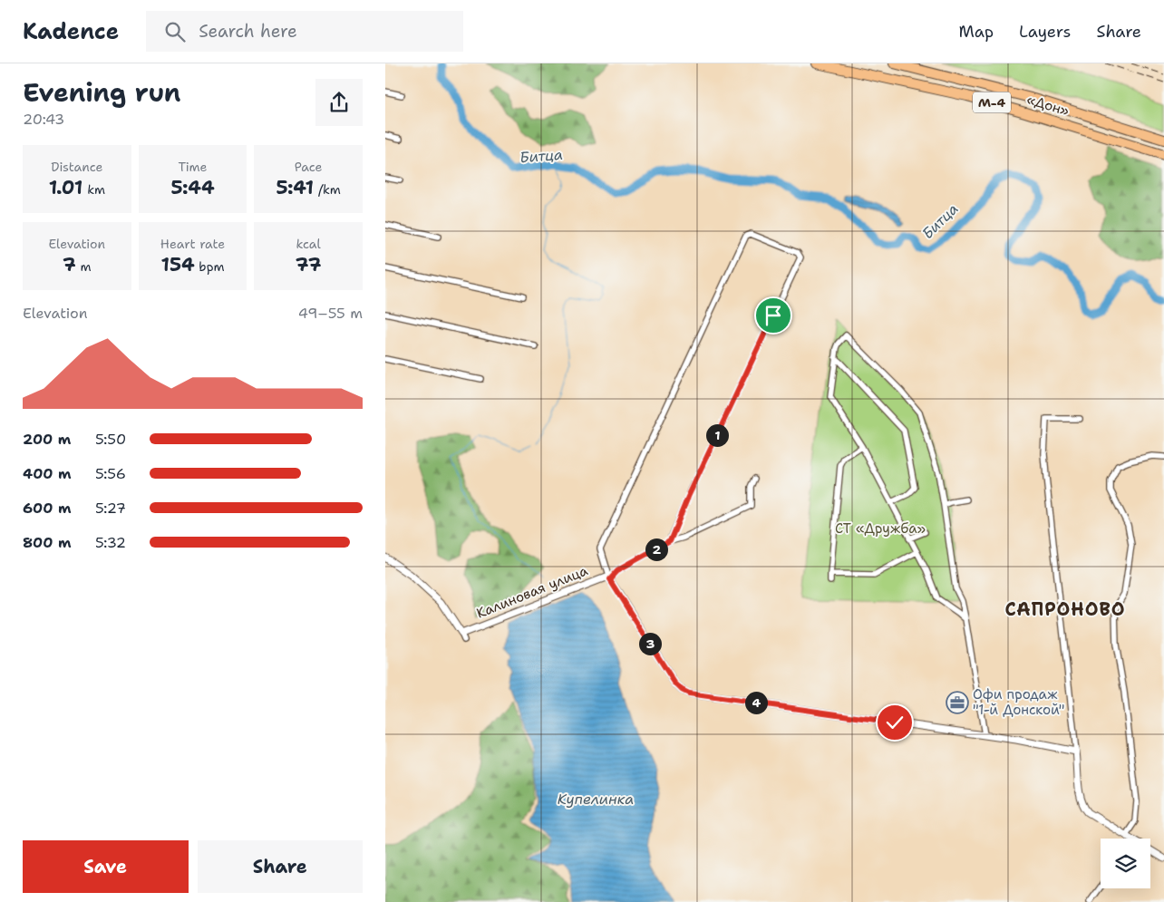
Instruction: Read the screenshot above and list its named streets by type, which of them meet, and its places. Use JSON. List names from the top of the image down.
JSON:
{
  "streets": {
    "highway": ["М-4", "«Дон»"],
    "street": ["Калиновая улица"]
  },
  "districts": ["САПРОНОВО"],
  "water": ["Битца", "Купелинка"],
  "parks": ["СТ «Дружба»"],
  "places": {
    "office": ["Офи продаж \"1-й Донской\""]
  },
  "page": {
    "header": "Kadence",
    "search": "Search here",
    "nav": ["Map", "Layers", "Share"],
    "heading": ["Evening run", "20:43"],
    "stats": [
      ["Distance", "1.01 km"],
      ["Time", "5:44"],
      ["Pace", "5:41 /km"],
      ["Elevation", "7 m"],
      ["Heart rate", "154 bpm"],
      ["kcal", "77"]
    ],
    "chart": ["Elevation", "49–55 m"],
    "list": [
      {
        "name": "200 m",
        "note": "5:50"
      },
      {
        "name": "400 m",
        "note": "5:56"
      },
      {
        "name": "600 m",
        "note": "5:27"
      },
      {
        "name": "800 m",
        "note": "5:32"
      }
    ],
    "pins": [
      "1",
      "2",
      "3",
      "4"
    ],
    "buttons": ["Save", "Share"]
  }
}
